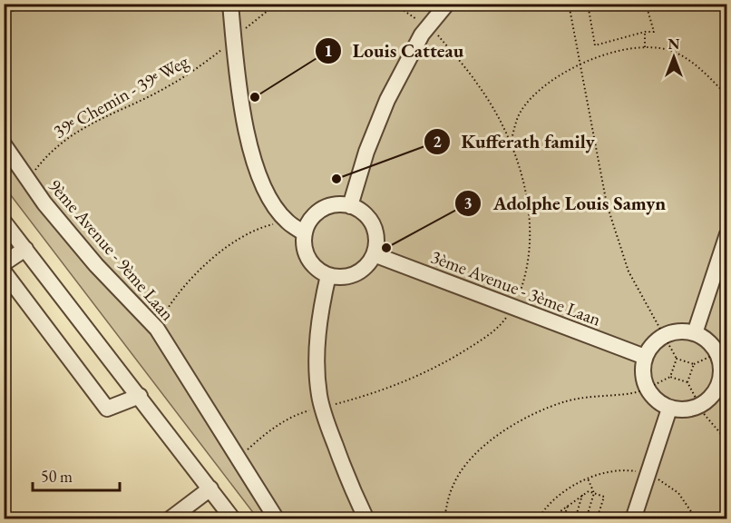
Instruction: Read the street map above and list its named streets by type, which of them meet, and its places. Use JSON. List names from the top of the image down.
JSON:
{
  "streets": {
    "street": ["9ème Avenue - 9ème Laan", "3ème Avenue - 3ème Laan"],
    "path": ["39ᵉ Chemin - 39ᵉ Weg"]
  },
  "crossings": [
    ["39ᵉ Chemin - 39ᵉ Weg", "9ème Avenue - 9ème Laan"]
  ],
  "places": ["Louis Catteau", "Kufferath family", "Adolphe Louis Samyn"],
  "scale_bar": "50 m",
  "north": "top"
}
